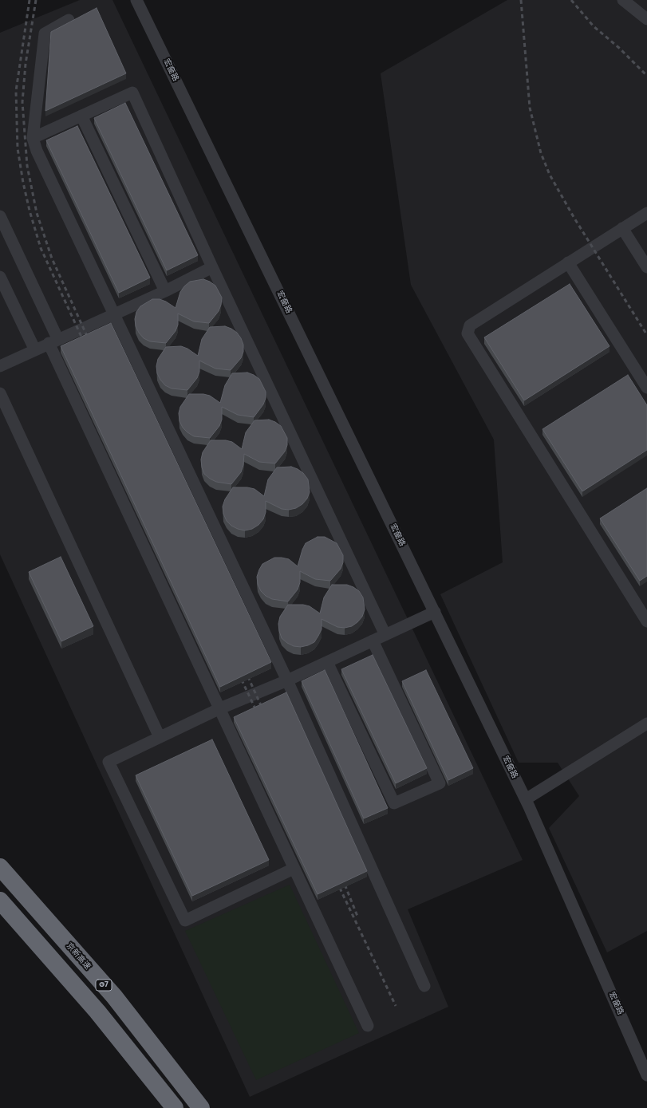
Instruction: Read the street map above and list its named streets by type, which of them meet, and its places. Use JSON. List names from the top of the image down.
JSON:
{
  "streets": {
    "highway": ["京新高速", "G7"],
    "street": ["宏奤路"]
  }
}
